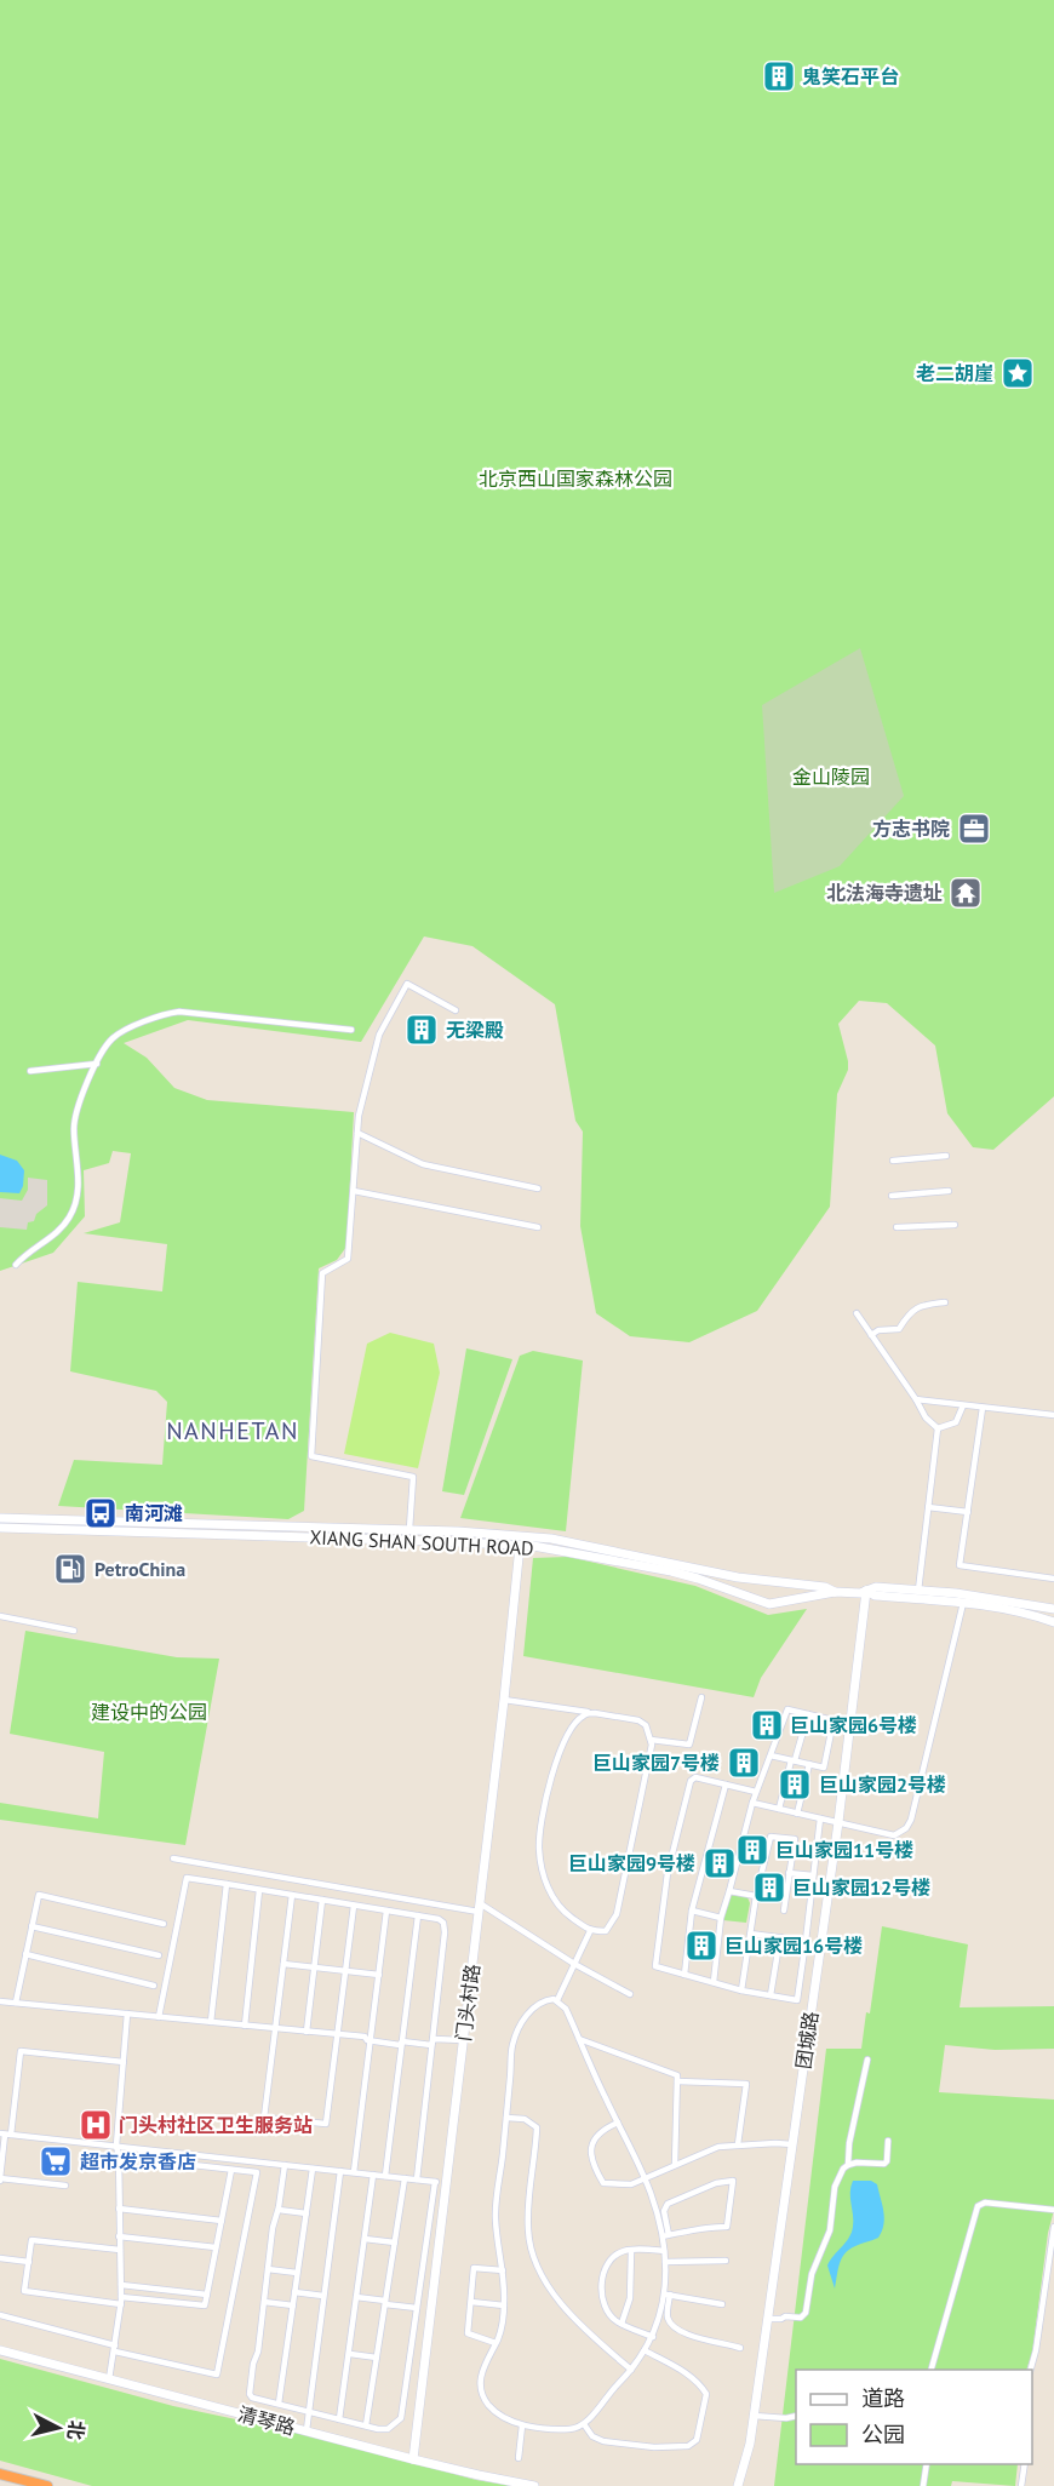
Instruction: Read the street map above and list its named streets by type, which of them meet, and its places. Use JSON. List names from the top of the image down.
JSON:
{
  "streets": {
    "street": [
      "XIANG SHAN SOUTH ROAD",
      "门头村路",
      "团城路",
      "清琴路"
    ]
  },
  "crossings": [
    ["XIANG SHAN SOUTH ROAD", "门头村路"],
    ["XIANG SHAN SOUTH ROAD", "团城路"],
    ["门头村路", "清琴路"]
  ],
  "districts": ["NANHETAN"],
  "parks": ["北京西山国家森林公园", "金山陵园", "建设中的公园"],
  "places": {
    "building": [
      "鬼笑石平台",
      "无梁殿",
      "巨山家园6号楼",
      "巨山家园7号楼",
      "巨山家园2号楼",
      "巨山家园11号楼",
      "巨山家园9号楼",
      "巨山家园12号楼",
      "巨山家园16号楼"
    ],
    "place": ["老二胡崖"],
    "office": ["方志书院"],
    "temple": ["北法海寺遗址"],
    "bus stop": ["南河滩"],
    "fuel station": ["PetroChina"],
    "hospital": ["门头村社区卫生服务站"],
    "supermarket": ["超市发京香店"]
  },
  "legend": ["道路", "公园"],
  "north": "right"
}
